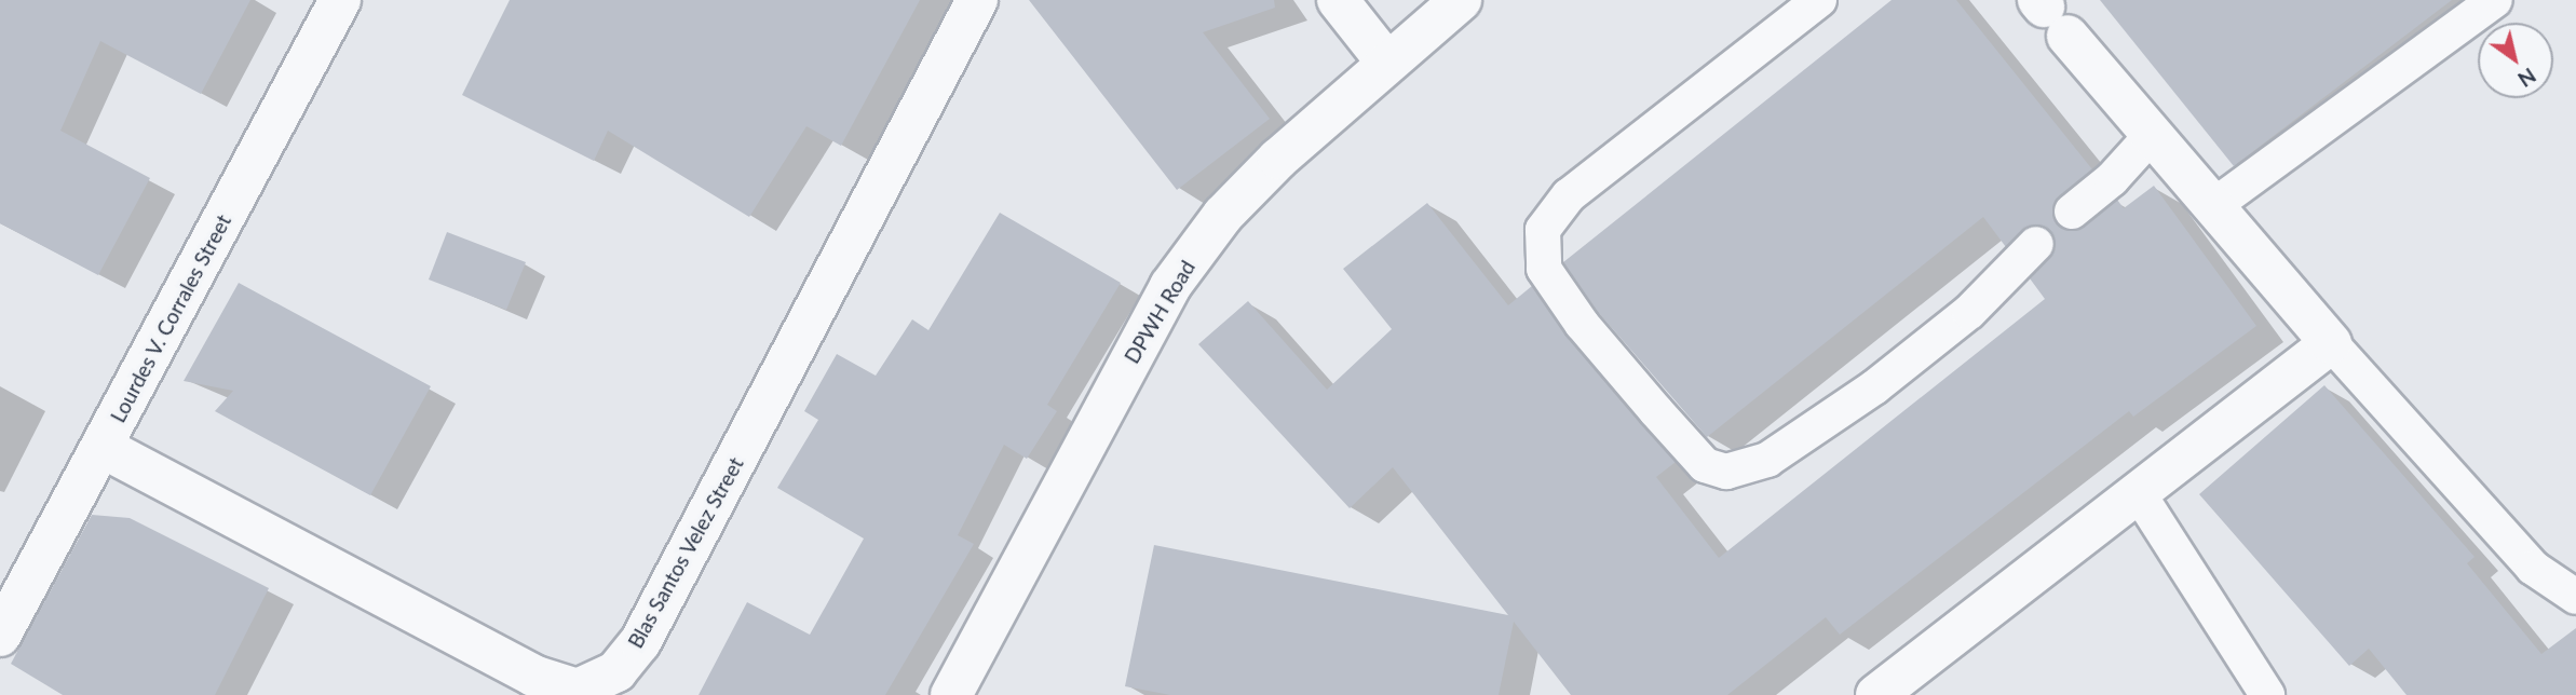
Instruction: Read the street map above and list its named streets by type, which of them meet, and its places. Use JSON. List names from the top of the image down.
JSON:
{
  "streets": {
    "street": ["DPWH Road", "Lourdes V. Corrales Street", "Blas Santos Velez Street"]
  },
  "crossings": [
    ["Lourdes V. Corrales Street", "Blas Santos Velez Street"]
  ],
  "north": "bottom right"
}
